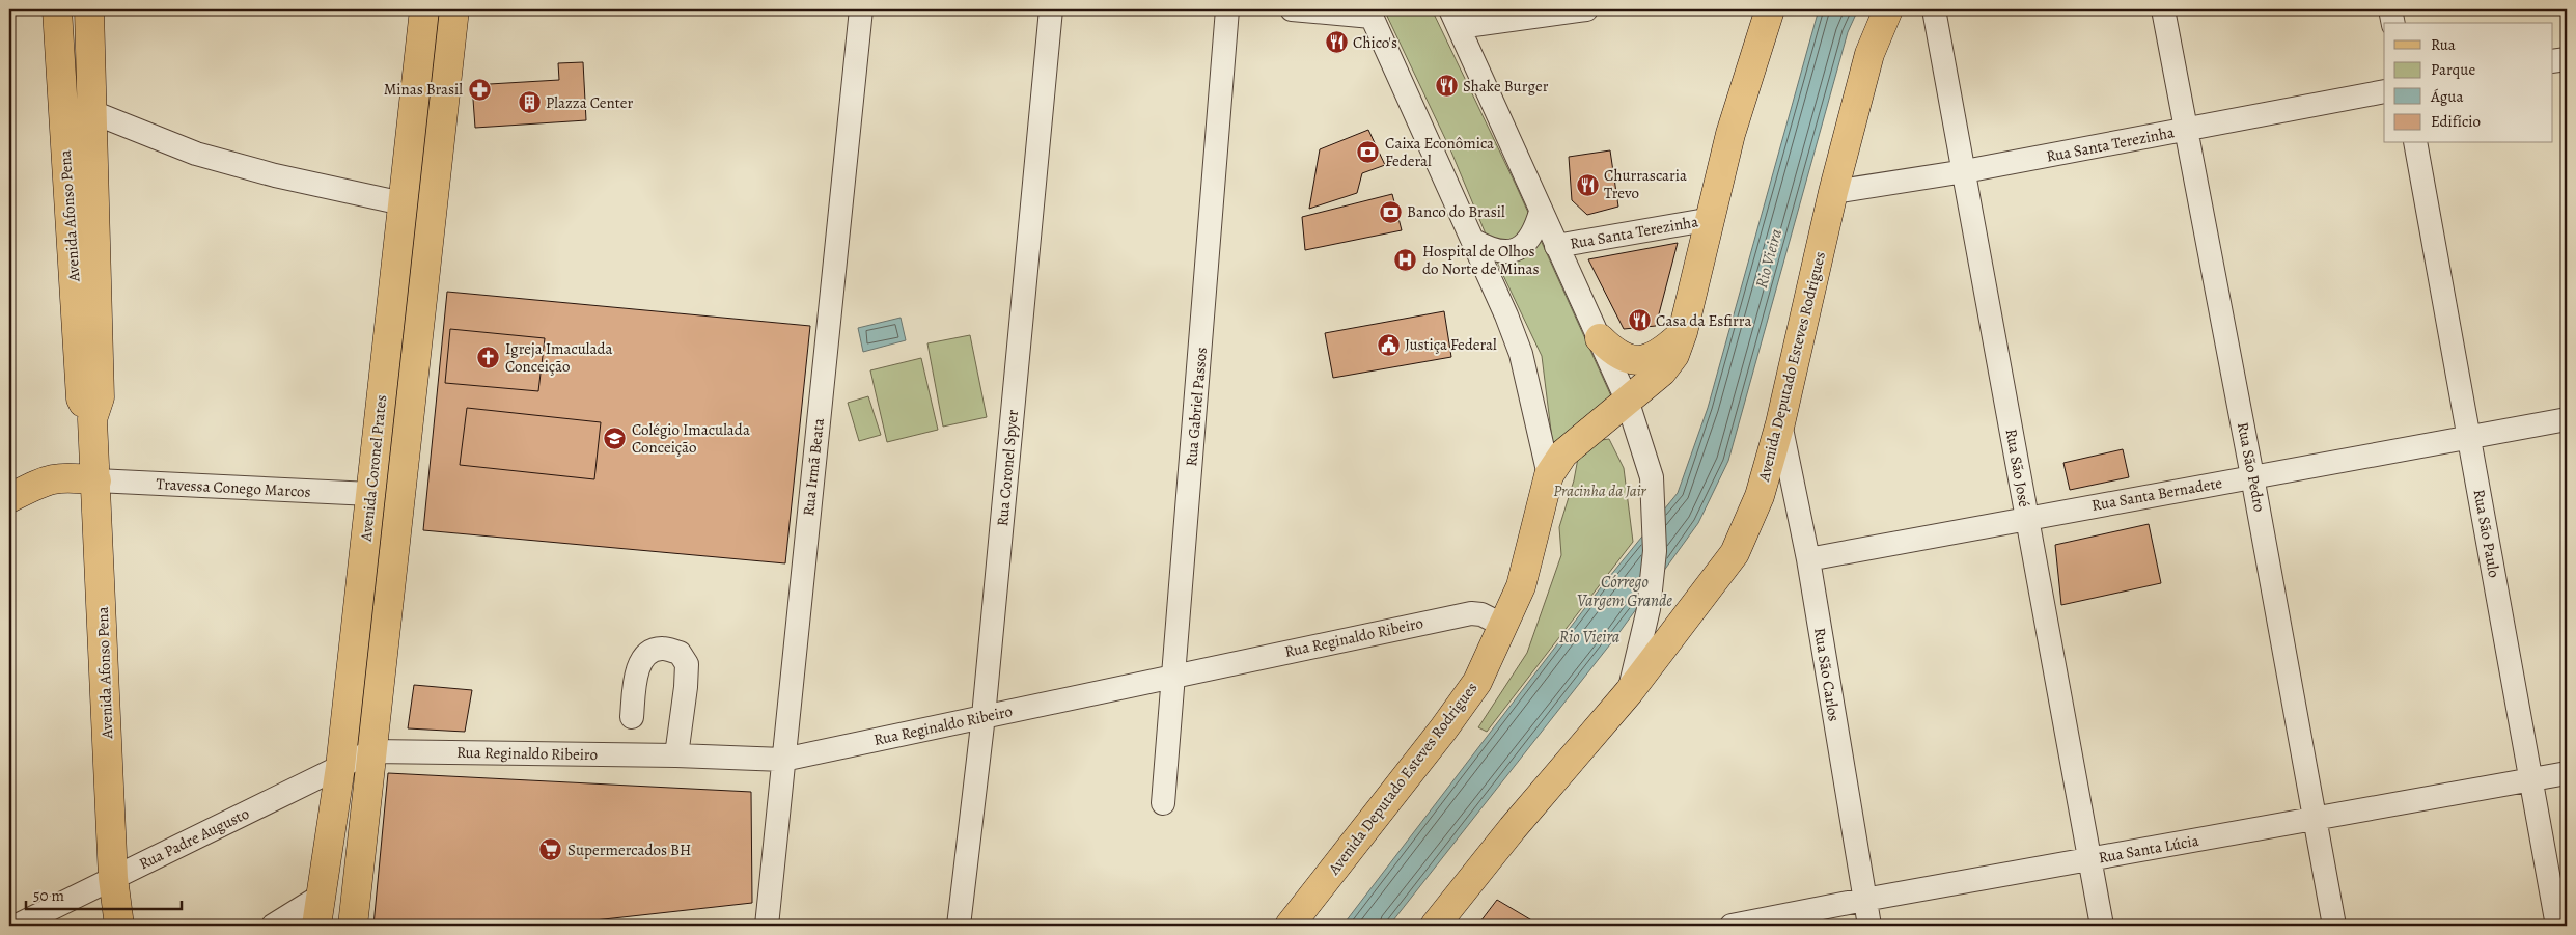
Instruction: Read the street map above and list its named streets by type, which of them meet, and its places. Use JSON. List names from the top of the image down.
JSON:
{
  "streets": {
    "main road": ["Avenida Afonso Pena", "Avenida Deputado Esteves Rodrigues", "Avenida Coronel Prates"],
    "street": [
      "Rua Santa Terezinha",
      "Rua Gabriel Passos",
      "Rua Irmã Beata",
      "Rua São Pedro",
      "Rua Coronel Spyer",
      "Rua São José",
      "Travessa Conego Marcos",
      "Rua Santa Bernadete",
      "Rua São Paulo",
      "Rua Reginaldo Ribeiro",
      "Rua São Carlos",
      "Rua Padre Augusto",
      "Rua Santa Lúcia"
    ]
  },
  "crossings": [
    ["Rua Santa Terezinha", "Avenida Deputado Esteves Rodrigues"],
    ["Rua Santa Terezinha", "Rua São Pedro"],
    ["Rua Santa Terezinha", "Rua São José"],
    ["Avenida Afonso Pena", "Travessa Conego Marcos"],
    ["Avenida Afonso Pena", "Rua Padre Augusto"],
    ["Avenida Deputado Esteves Rodrigues", "Rua Reginaldo Ribeiro"],
    ["Avenida Deputado Esteves Rodrigues", "Rua São Carlos"],
    ["Rua Gabriel Passos", "Rua Reginaldo Ribeiro"],
    ["Rua Irmã Beata", "Rua Reginaldo Ribeiro"],
    ["Rua São Pedro", "Rua Santa Bernadete"],
    ["Rua São Pedro", "Rua Santa Lúcia"],
    ["Avenida Coronel Prates", "Travessa Conego Marcos"],
    ["Avenida Coronel Prates", "Rua Reginaldo Ribeiro"],
    ["Avenida Coronel Prates", "Rua Padre Augusto"],
    ["Rua Coronel Spyer", "Rua Reginaldo Ribeiro"],
    ["Rua São José", "Rua Santa Bernadete"],
    ["Rua São José", "Rua Santa Lúcia"],
    ["Rua Santa Bernadete", "Rua São Paulo"],
    ["Rua Santa Bernadete", "Rua São Carlos"],
    ["Rua São Paulo", "Rua Santa Lúcia"],
    ["Rua Reginaldo Ribeiro", "Rua Padre Augusto"],
    ["Rua São Carlos", "Rua Santa Lúcia"]
  ],
  "water": ["Rio Vieira", "Córrego Vargem Grande"],
  "parks": ["Pracinha da Jair"],
  "places": {
    "restaurant": [
      "Chico's",
      "Shake Burger",
      "Churrascaria Trevo",
      "Casa da Esfirra"
    ],
    "pharmacy": ["Minas Brasil"],
    "building": ["Plazza Center"],
    "bank": ["Caixa Econômica Federal", "Banco do Brasil"],
    "hospital": ["Hospital de Olhos do Norte de Minas"],
    "public building": ["Justiça Federal"],
    "church": ["Igreja Imaculada Conceição"],
    "school or university": ["Colégio Imaculada Conceição"],
    "supermarket": ["Supermercados BH"]
  },
  "legend": [
    "Rua",
    "Parque",
    "Água",
    "Edifício"
  ],
  "scale_bar": "50 m"
}
